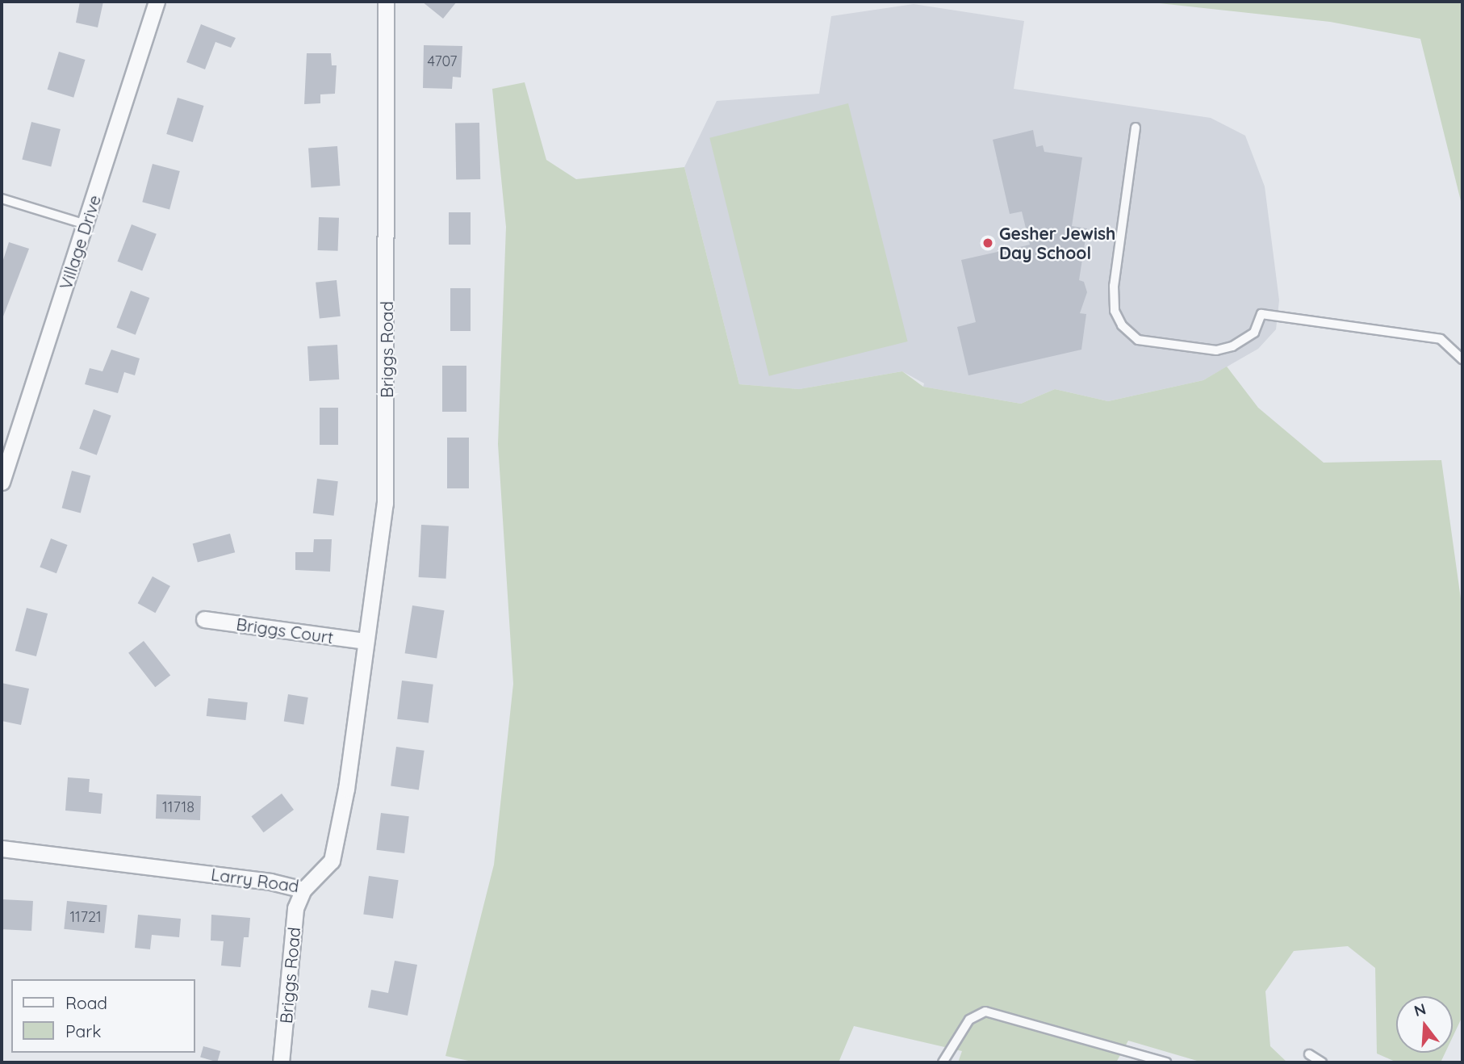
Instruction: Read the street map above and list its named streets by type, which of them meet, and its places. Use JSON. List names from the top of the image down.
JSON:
{
  "streets": {
    "street": [
      "Village Drive",
      "Briggs Road",
      "Briggs Court",
      "Larry Road"
    ]
  },
  "crossings": [
    ["Briggs Road", "Briggs Court"],
    ["Briggs Road", "Larry Road"]
  ],
  "places": ["Gesher Jewish Day School"],
  "house_numbers": ["4707", "11718", "11721"],
  "legend": ["Road", "Park"],
  "north": "top"
}
